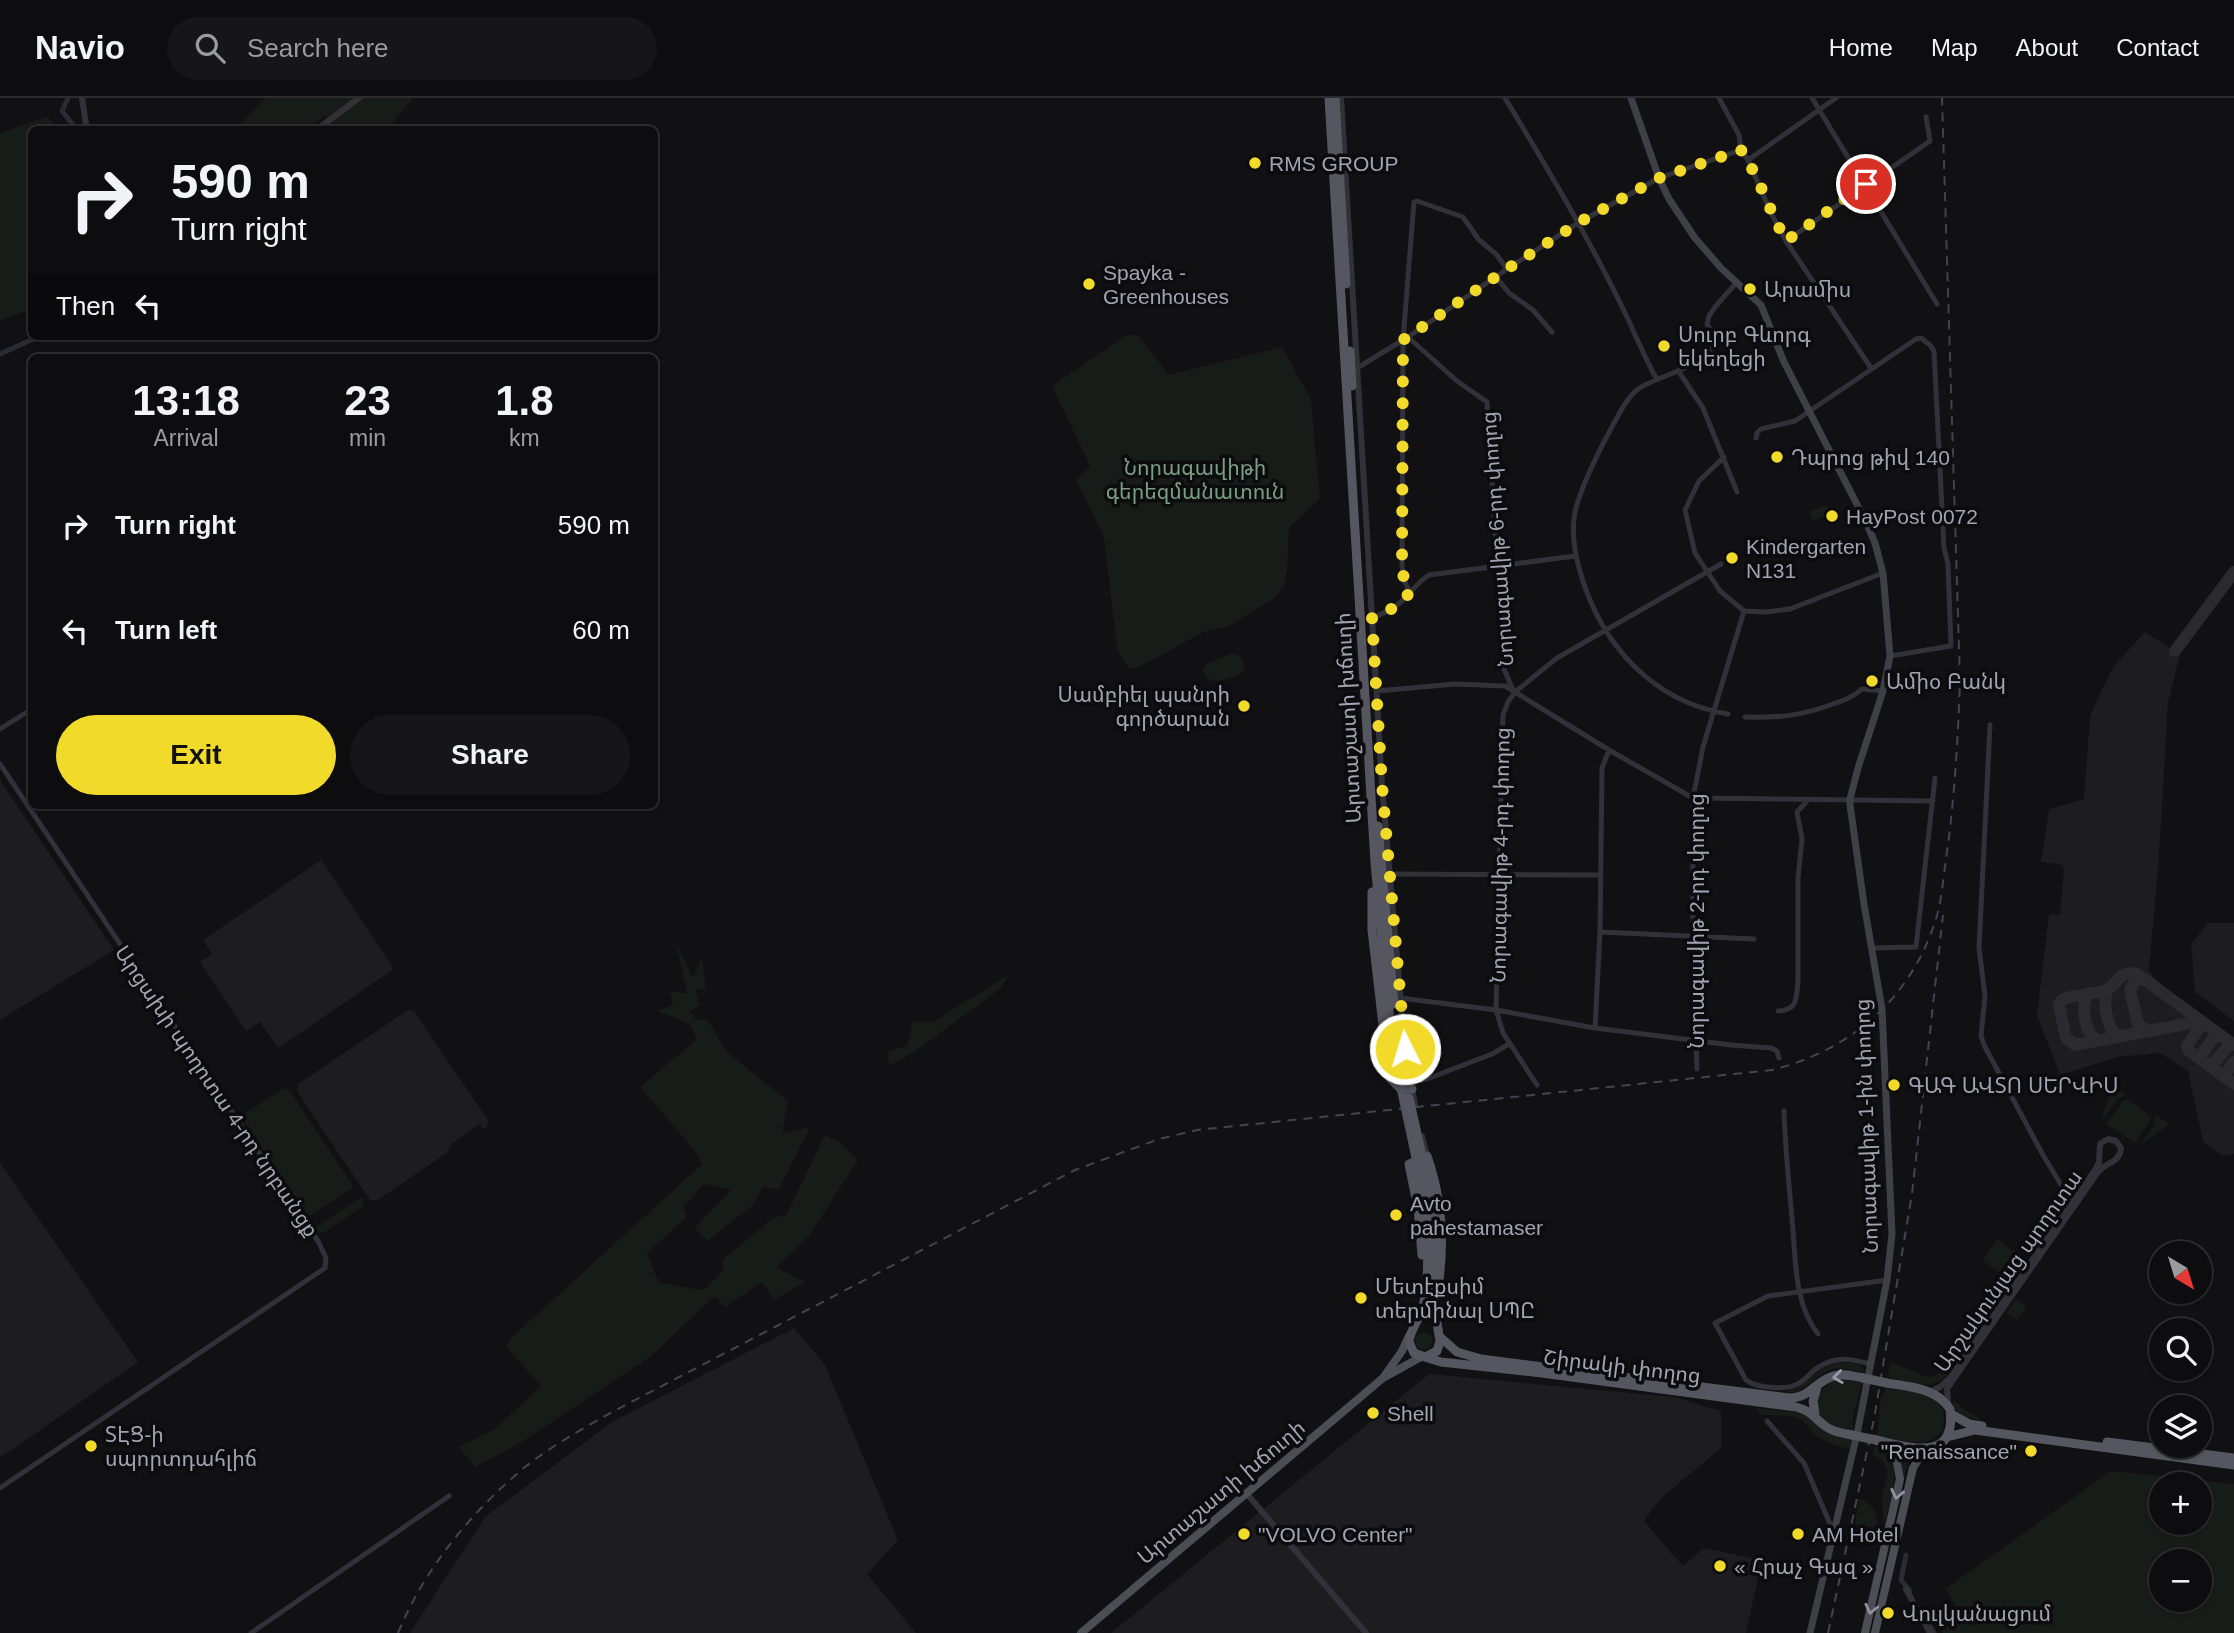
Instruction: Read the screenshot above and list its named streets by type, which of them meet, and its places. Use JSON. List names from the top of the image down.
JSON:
{
  "streets": {
    "highway": ["Արտաշատի խճուղի", "Շիրակի փողոց"],
    "main road": ["Նորագավիթ 1-ին փողոց"],
    "street": [
      "Նորագավիթ 6-րդ փողոց",
      "Նորագավիթ 4-րդ փողոց",
      "Նորագավիթ 2-րդ փողոց",
      "Արցախի պողոտա 4-րդ նրբանցք",
      "Արշակունյաց պողոտա"
    ]
  },
  "crossings": [
    ["Նորագավիթ 6-րդ փողոց", "Արտաշատի խճուղի"],
    ["Նորագավիթ 6-րդ փողոց", "Նորագավիթ 4-րդ փողոց"],
    ["Նորագավիթ 6-րդ փողոց", "Նորագավիթ 2-րդ փողոց"],
    ["Նորագավիթ 6-րդ փողոց", "Նորագավիթ 1-ին փողոց"],
    ["Արտաշատի խճուղի", "Շիրակի փողոց"],
    ["Արշակունյաց պողոտա", "Շիրակի փողոց"]
  ],
  "parks": ["Նորագավիթի գերեզմանատուն"],
  "places": [
    "RMS GROUP",
    "Spayka - Greenhouses",
    "Արամիս",
    "Սուրբ Գևորգ եկեղեցի",
    "Դպրոց թիվ 140",
    "HayPost 0072",
    "Kindergarten N131",
    "Ամիօ Բանկ",
    "Սամբիել պանրի գործարան",
    "ԳԱԳ ԱՎՏՈ ՍԵՐՎԻՍ",
    "Avto pahestamaser",
    "Մետէքսիմ տերմինալ ՍՊԸ",
    "Shell",
    "ՏԷՑ-ի սպորտդահլիճ",
    "\"Renaissance\"",
    "\"VOLVO Center\"",
    "AM Hotel",
    "« Հրաչ Գազ »",
    "Վուլկանացում"
  ],
  "north": "bottom right",
  "page": {
    "header": "Navio",
    "search": "Search here",
    "nav": [
      "Home",
      "Map",
      "About",
      "Contact"
    ],
    "turn": ["590 m", "Turn right"],
    "then": "Then",
    "eta": [
      "13:18",
      "Arrival",
      "23",
      "min",
      "1.8",
      "km"
    ],
    "list": [
      {
        "name": "Turn right",
        "value": "590 m"
      },
      {
        "name": "Turn left",
        "value": "60 m"
      }
    ],
    "buttons": ["Exit", "Share"],
    "map_buttons": ["+", "−"]
  }
}
